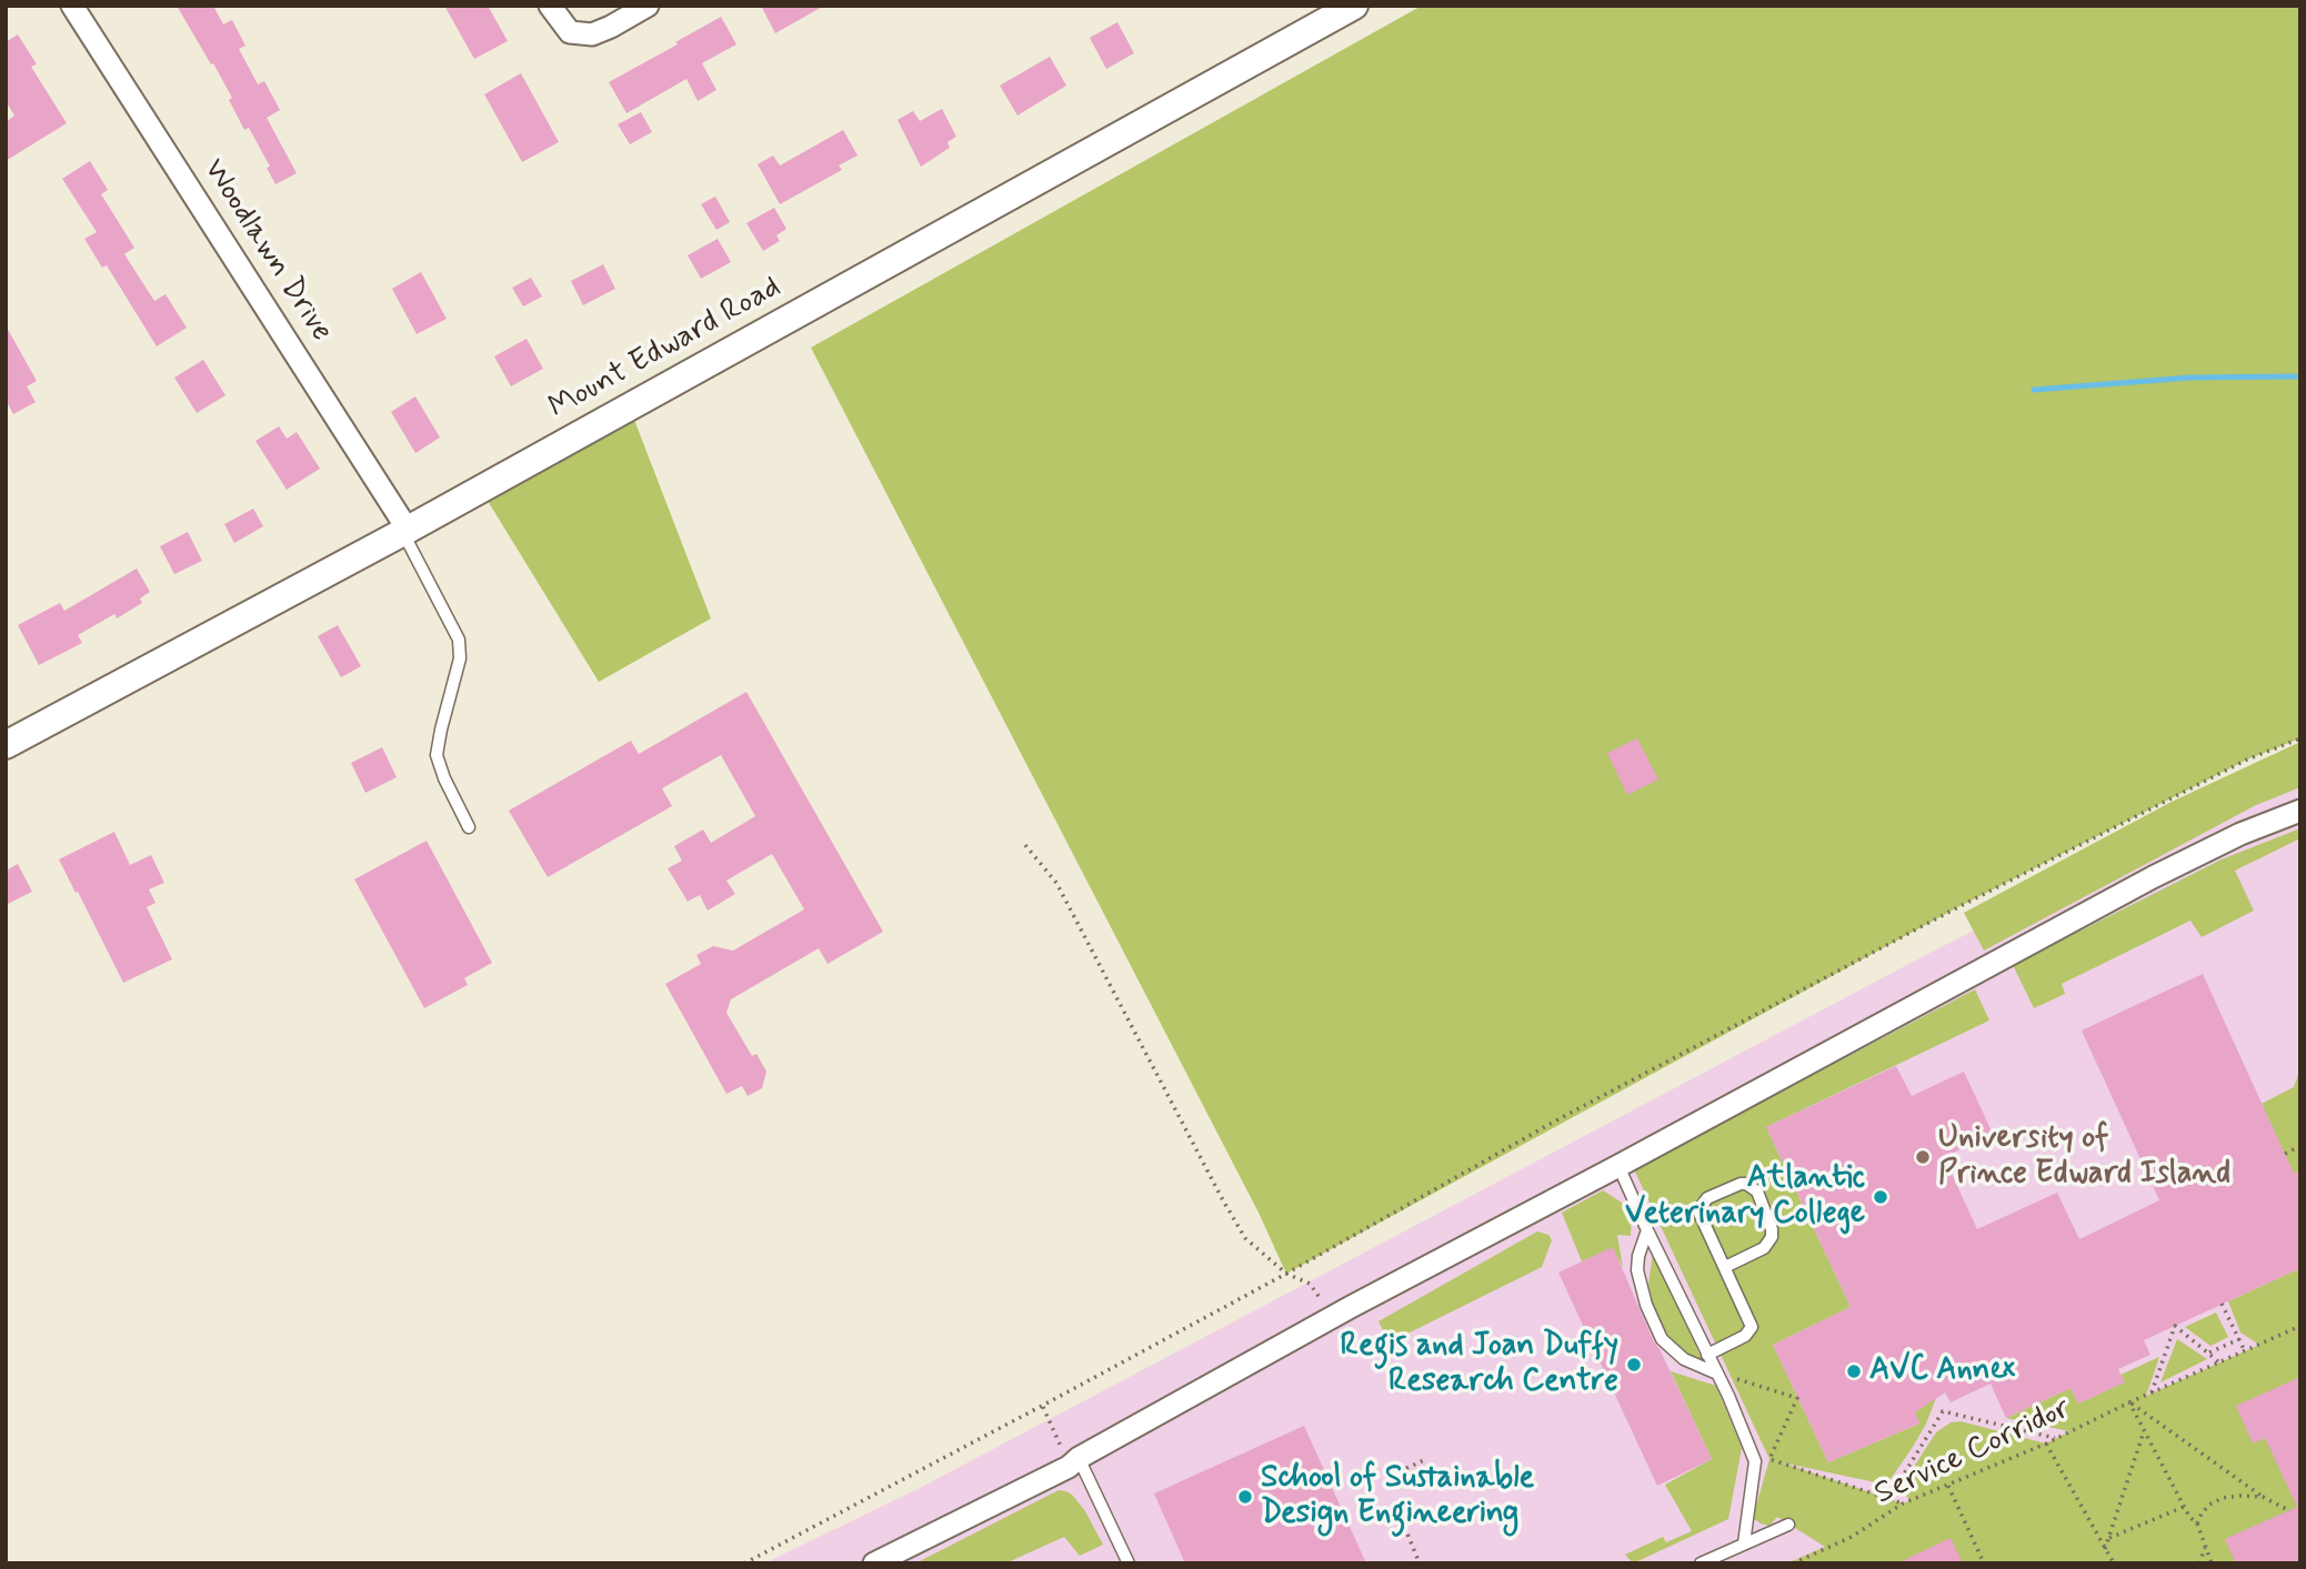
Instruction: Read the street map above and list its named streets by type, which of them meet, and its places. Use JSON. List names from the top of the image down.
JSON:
{
  "streets": {
    "street": ["Woodlawn Drive", "Mount Edward Road"],
    "path": ["Service Corridor"]
  },
  "crossings": [
    ["Woodlawn Drive", "Mount Edward Road"]
  ],
  "places": [
    "University of Prince Edward Island",
    "Atlantic Veterinary College",
    "Regis and Joan Duffy Research Centre",
    "AVC Annex",
    "School of Sustainable Design Engineering"
  ]
}
